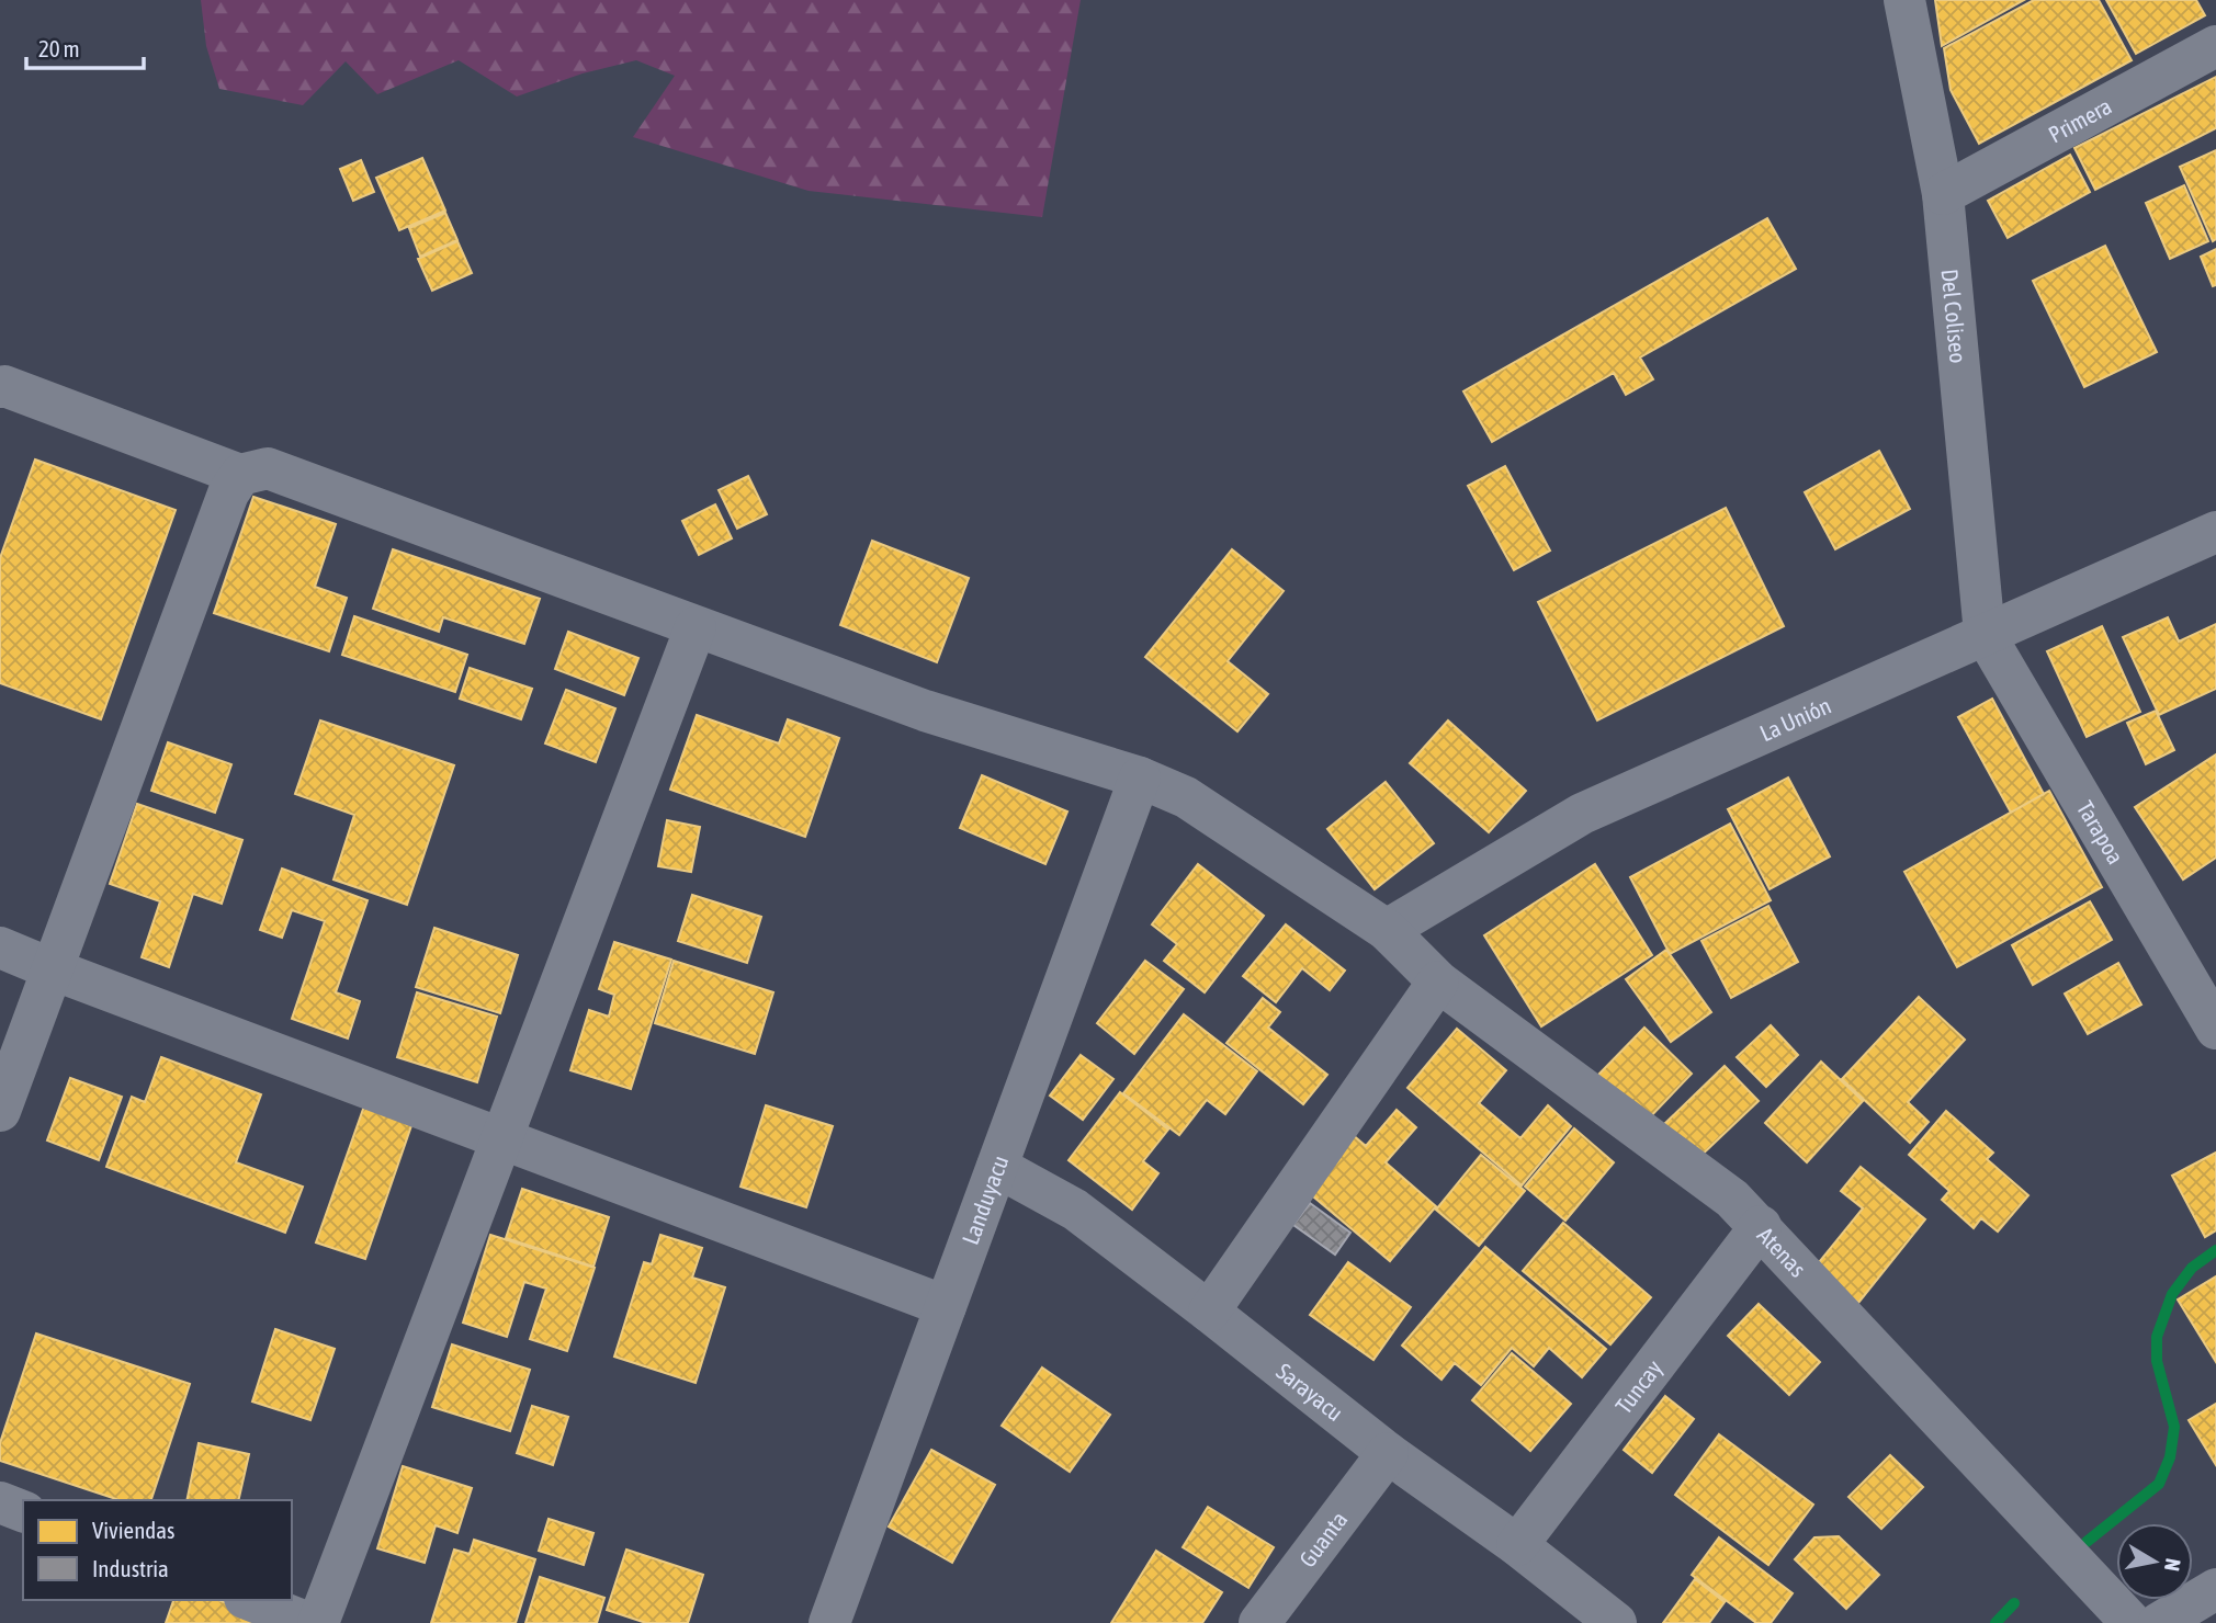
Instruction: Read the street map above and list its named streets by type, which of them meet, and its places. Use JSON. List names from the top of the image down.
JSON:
{
  "streets": {
    "street": [
      "Primera",
      "Del Coliseo",
      "La Unión",
      "Tarapoa",
      "Landuyacu",
      "Atenas",
      "Tuncay",
      "Sarayacu",
      "Guanta"
    ]
  },
  "crossings": [
    ["Primera", "Del Coliseo"],
    ["Del Coliseo", "La Unión"],
    ["Del Coliseo", "Tarapoa"],
    ["La Unión", "Tarapoa"],
    ["La Unión", "Atenas"],
    ["Landuyacu", "Atenas"],
    ["Landuyacu", "Sarayacu"],
    ["Atenas", "Tuncay"],
    ["Tuncay", "Sarayacu"],
    ["Sarayacu", "Guanta"]
  ],
  "legend": ["Viviendas", "Industria"],
  "scale_bar": "20 m",
  "north": "right"
}
